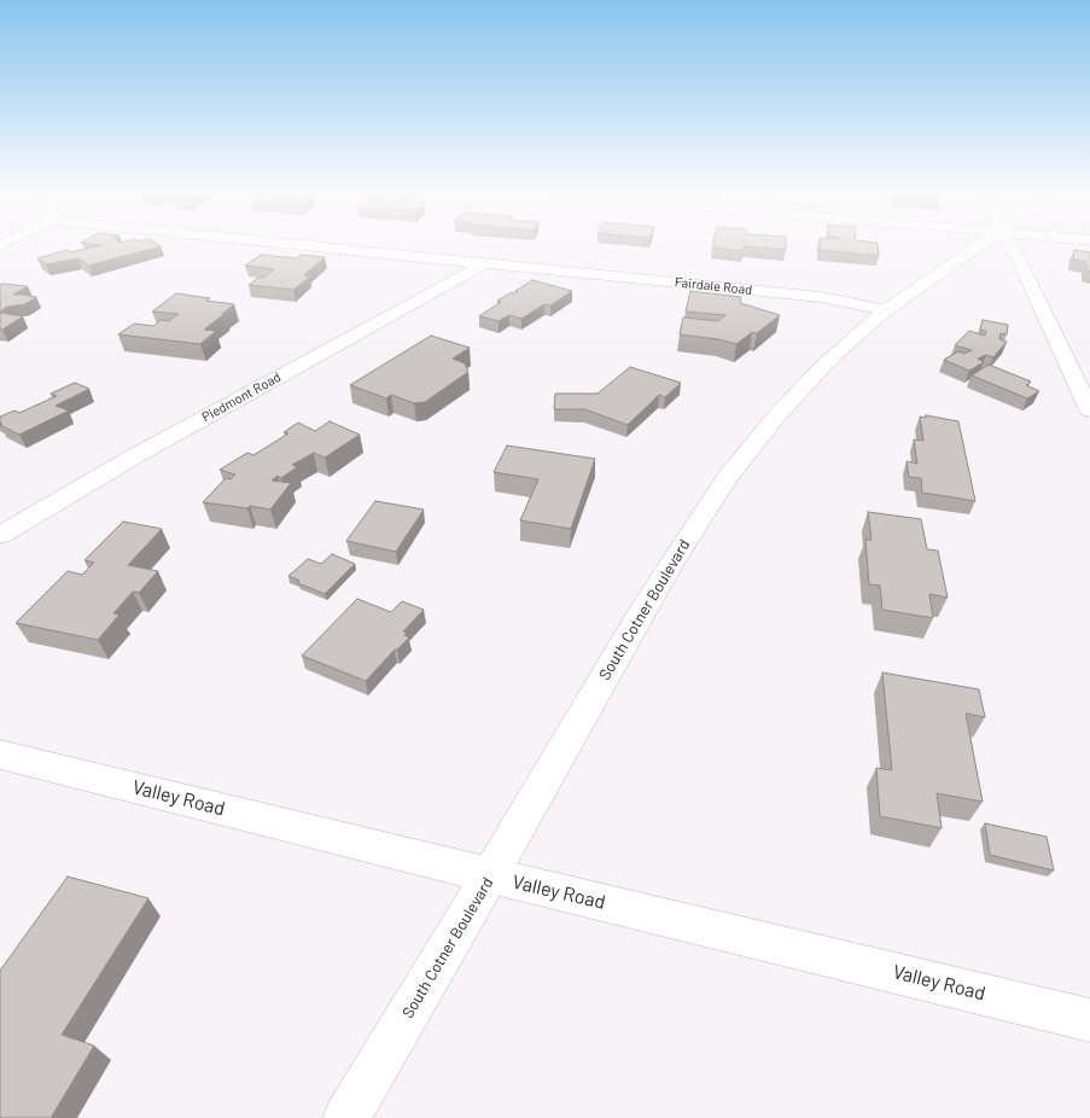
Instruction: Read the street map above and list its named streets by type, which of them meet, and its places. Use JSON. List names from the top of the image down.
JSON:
{
  "streets": {
    "main road": [
      "Fairdale Road",
      "Piedmont Road",
      "South Cotner Boulevard",
      "Valley Road"
    ]
  },
  "crossings": [
    ["Fairdale Road", "Piedmont Road"],
    ["Fairdale Road", "South Cotner Boulevard"],
    ["South Cotner Boulevard", "Valley Road"]
  ]
}
